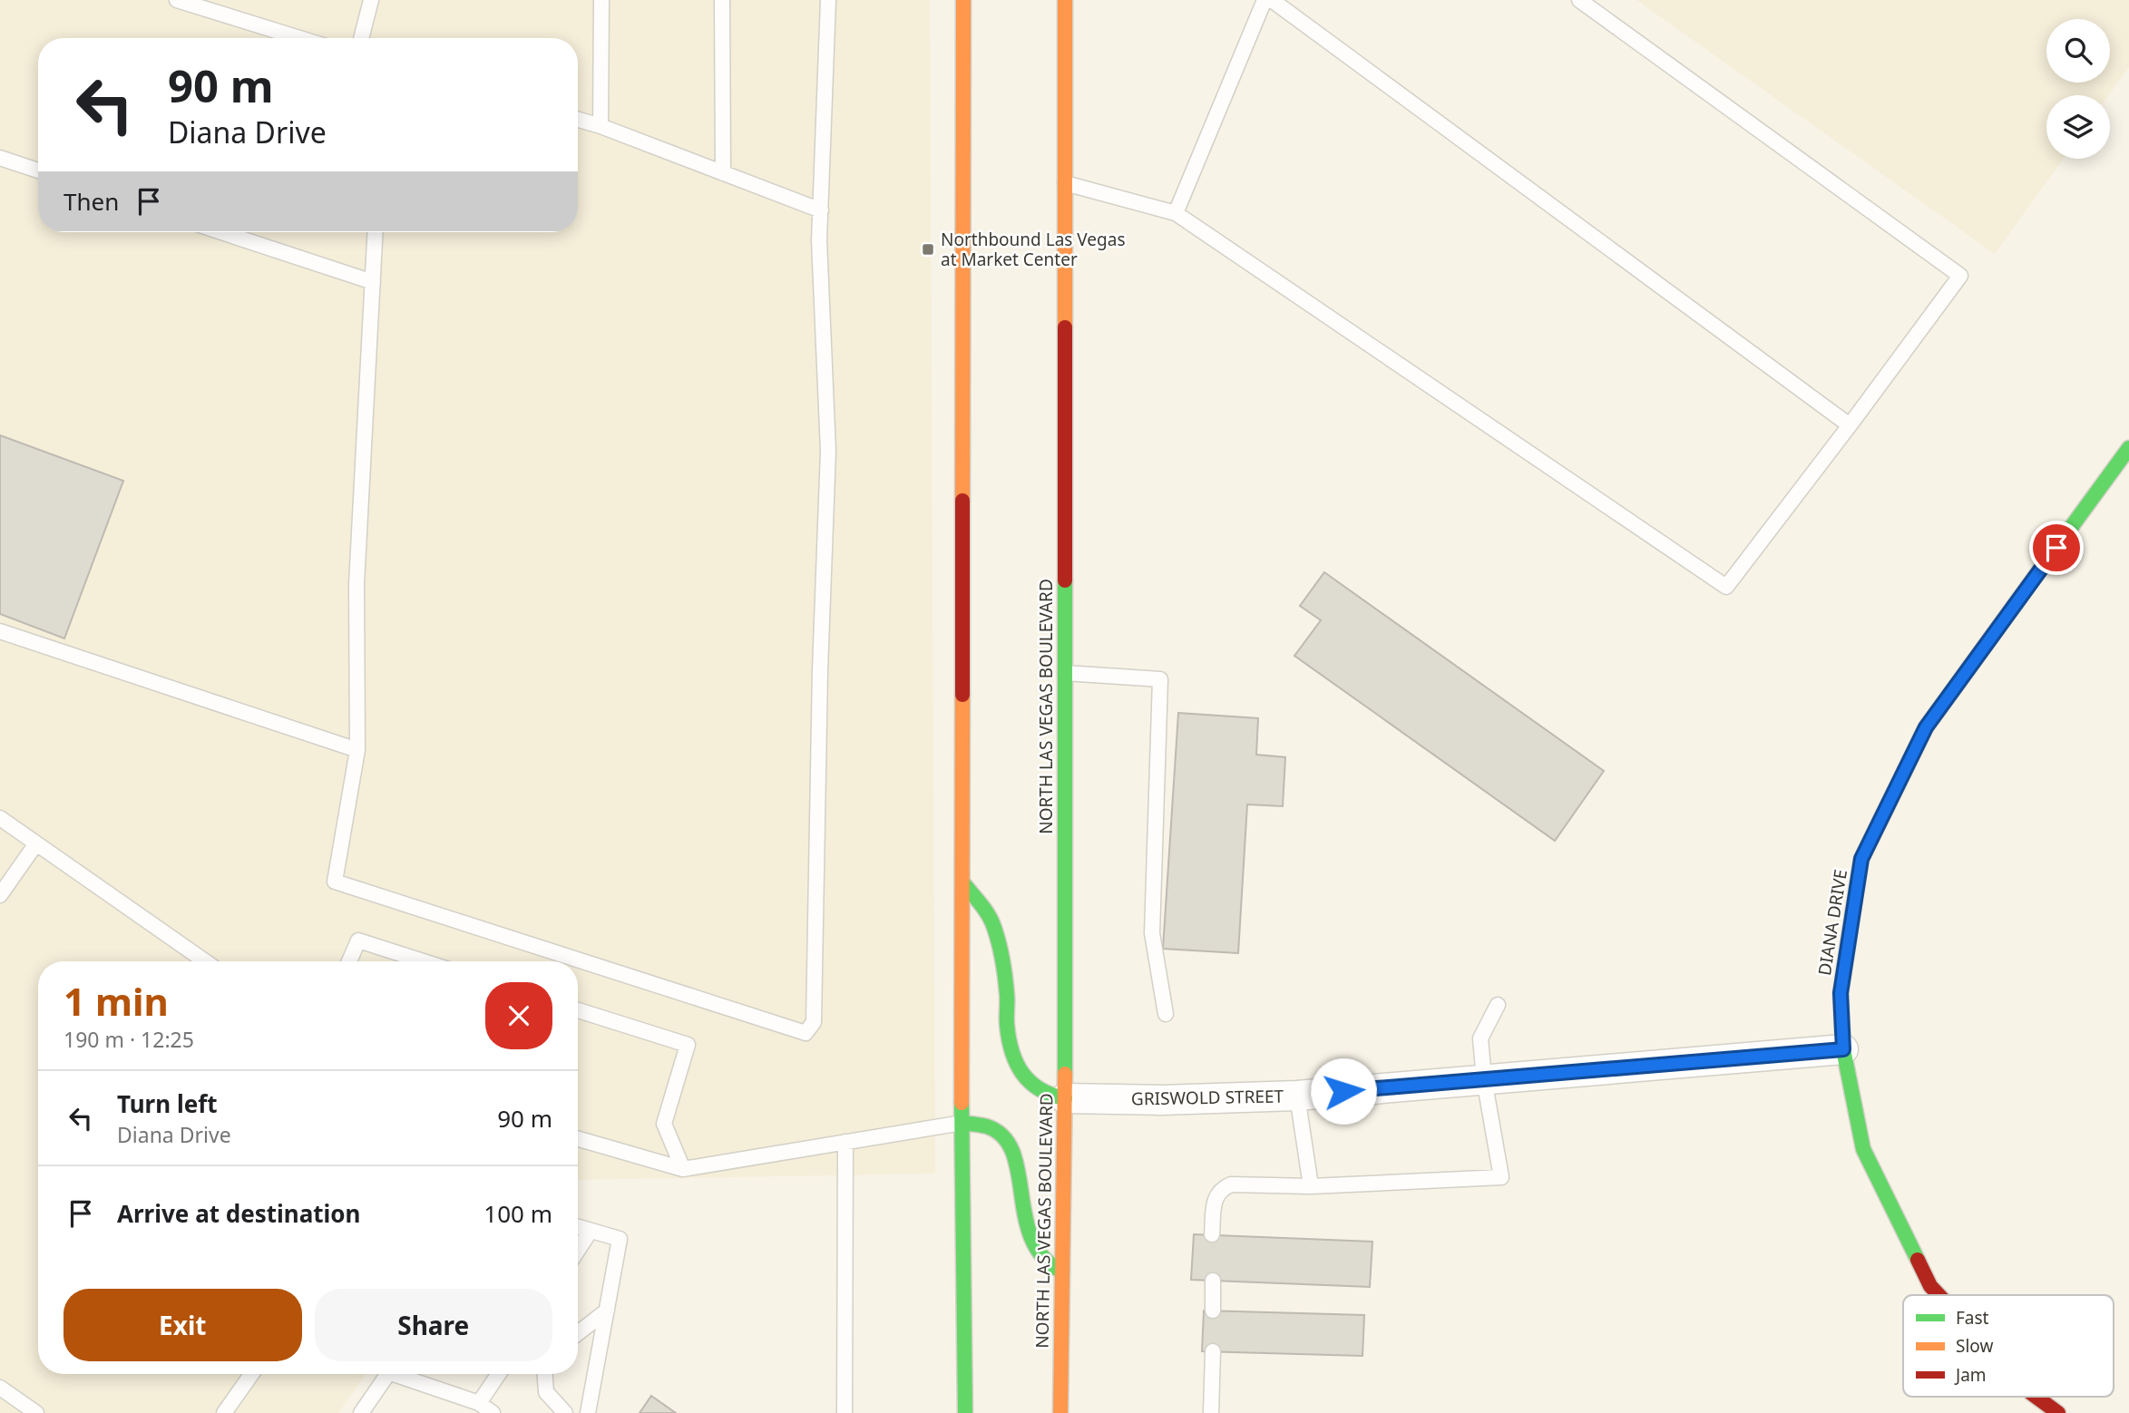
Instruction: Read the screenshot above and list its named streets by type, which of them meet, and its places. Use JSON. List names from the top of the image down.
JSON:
{
  "streets": {
    "main road": ["NORTH LAS VEGAS BOULEVARD", "DIANA DRIVE"],
    "street": ["GRISWOLD STREET"]
  },
  "crossings": [
    ["NORTH LAS VEGAS BOULEVARD", "GRISWOLD STREET"],
    ["DIANA DRIVE", "GRISWOLD STREET"]
  ],
  "places": {
    "transit": ["Northbound Las Vegas at Market Center"]
  },
  "legend": ["Fast", "Slow", "Jam"],
  "page": {
    "turn": ["90 m", "Diana Drive"],
    "then": "Then",
    "heading": ["1 min", "190 m · 12:25"],
    "list": [
      {
        "name": "Turn left",
        "note": "Diana Drive",
        "value": "90 m"
      },
      {
        "name": "Arrive at destination",
        "value": "100 m"
      }
    ],
    "buttons": ["Exit", "Share"]
  }
}
